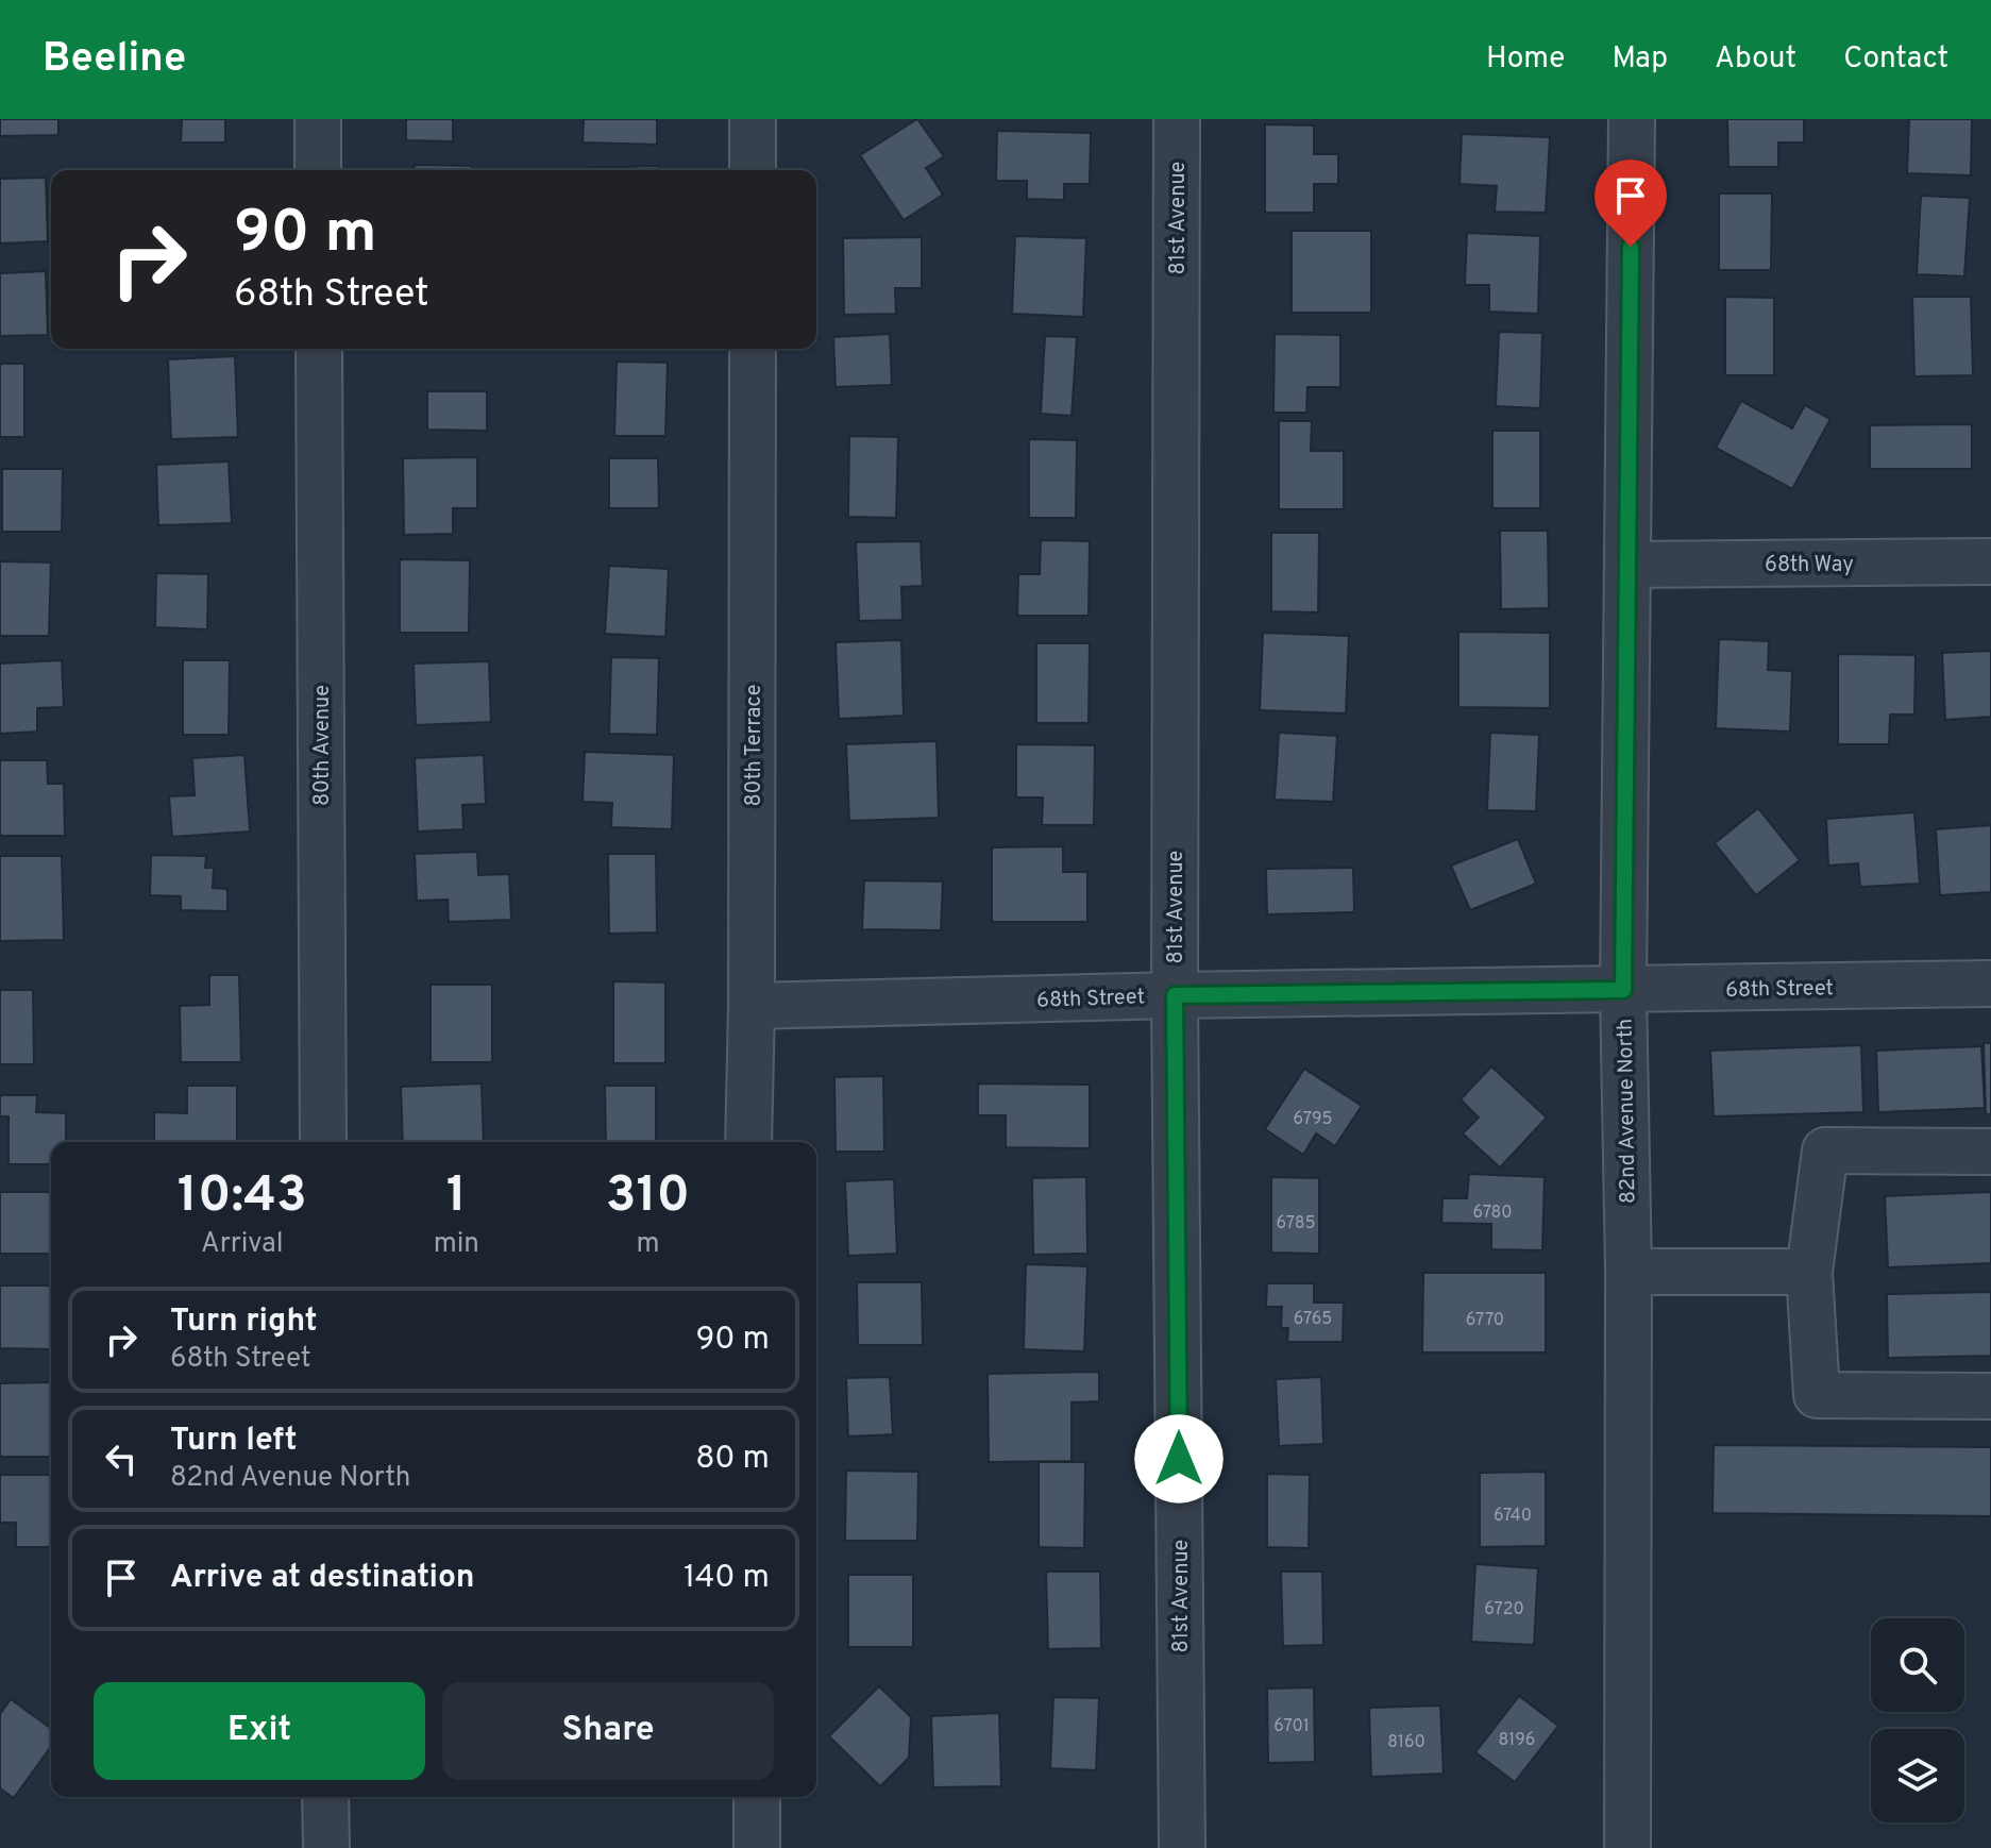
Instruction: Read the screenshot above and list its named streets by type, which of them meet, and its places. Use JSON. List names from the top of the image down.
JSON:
{
  "streets": {
    "street": [
      "81st Avenue",
      "68th Way",
      "80th Avenue",
      "80th Terrace",
      "68th Street",
      "82nd Avenue North"
    ]
  },
  "crossings": [
    ["81st Avenue", "68th Street"],
    ["68th Way", "82nd Avenue North"],
    ["80th Terrace", "68th Street"],
    ["68th Street", "82nd Avenue North"]
  ],
  "house_numbers": [
    "6795",
    "6780",
    "6785",
    "6765",
    "6770",
    "6740",
    "6720",
    "6701",
    "8196",
    "8160"
  ],
  "page": {
    "header": "Beeline",
    "nav": [
      "Home",
      "Map",
      "About",
      "Contact"
    ],
    "turn": ["90 m", "68th Street"],
    "eta": [
      "10:43",
      "Arrival",
      "1",
      "min",
      "310",
      "m"
    ],
    "list": [
      {
        "name": "Turn right",
        "note": "68th Street",
        "value": "90 m"
      },
      {
        "name": "Turn left",
        "note": "82nd Avenue North",
        "value": "80 m"
      },
      {
        "name": "Arrive at destination",
        "value": "140 m"
      }
    ],
    "buttons": ["Exit", "Share"]
  }
}
